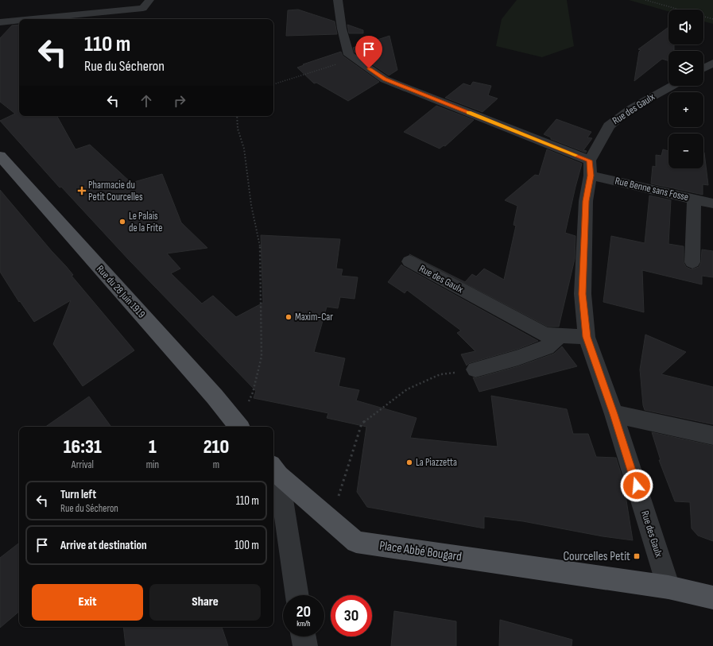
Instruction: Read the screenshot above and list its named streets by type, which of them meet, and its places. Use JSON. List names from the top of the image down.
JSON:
{
  "streets": {
    "main road": ["Rue du 28 Juin 1919", "Place Abbé Bougard"],
    "street": ["Rue des Gaulx", "Rue Benne sans Fosse"]
  },
  "crossings": [
    ["Rue des Gaulx", "Rue Benne sans Fosse"],
    ["Rue des Gaulx", "Place Abbé Bougard"]
  ],
  "places": {
    "health": ["Pharmacie du Petit Courcelles"],
    "other": ["Le Palais de la Frite", "Maxim-Car", "La Piazzetta"],
    "transit": ["Courcelles Petit"]
  },
  "page": {
    "map_buttons": ["+", "−"],
    "turn": ["110 m", "Rue du Sécheron"],
    "eta": [
      "16:31",
      "Arrival",
      "1",
      "min",
      "210",
      "m"
    ],
    "list": [
      {
        "name": "Turn left",
        "note": "Rue du Sécheron",
        "value": "110 m"
      },
      {
        "name": "Arrive at destination",
        "value": "100 m"
      }
    ],
    "buttons": ["Exit", "Share"],
    "speed": "20 km/h",
    "limit": "30"
  }
}
